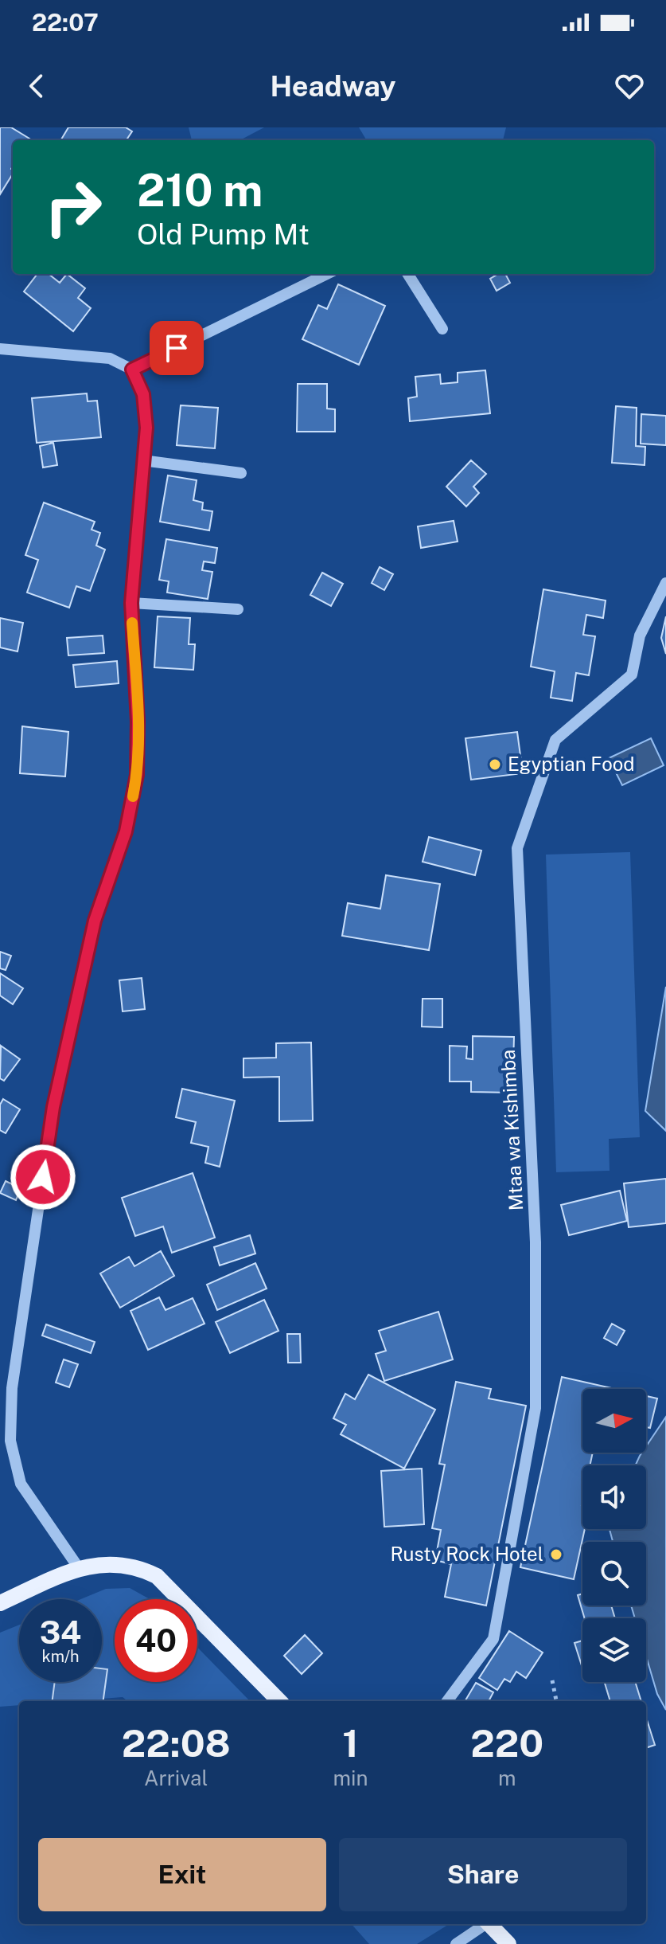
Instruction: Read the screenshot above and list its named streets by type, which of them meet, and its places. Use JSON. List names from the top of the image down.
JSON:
{
  "streets": {
    "street": ["Mtaa wa Kishimba"]
  },
  "places": ["Egyptian Food", "Rusty Rock Hotel"],
  "north": "right",
  "page": {
    "status": "22:07",
    "header": "Headway",
    "turn": ["210 m", "Old Pump Mt"],
    "speed": "34 km/h",
    "limit": "40",
    "eta": [
      "22:08",
      "Arrival",
      "1",
      "min",
      "220",
      "m"
    ],
    "buttons": ["Exit", "Share"]
  }
}
